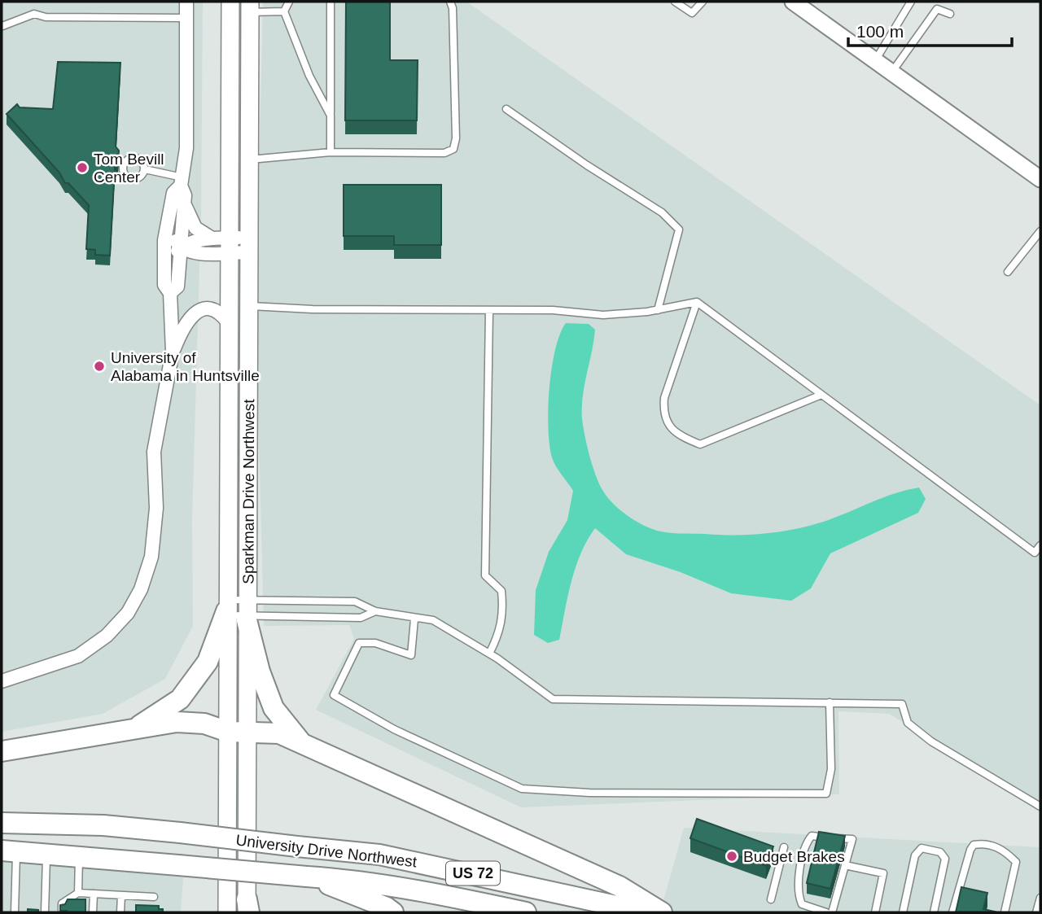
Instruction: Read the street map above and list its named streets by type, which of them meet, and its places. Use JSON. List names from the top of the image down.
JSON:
{
  "streets": {
    "highway": ["University Drive Northwest", "US 72"],
    "main road": ["Sparkman Drive Northwest"]
  },
  "crossings": [
    ["University Drive Northwest", "US 72"]
  ],
  "places": ["Tom Bevill Center", "University of Alabama in Huntsville", "Budget Brakes"],
  "scale_bar": "100 m"
}
